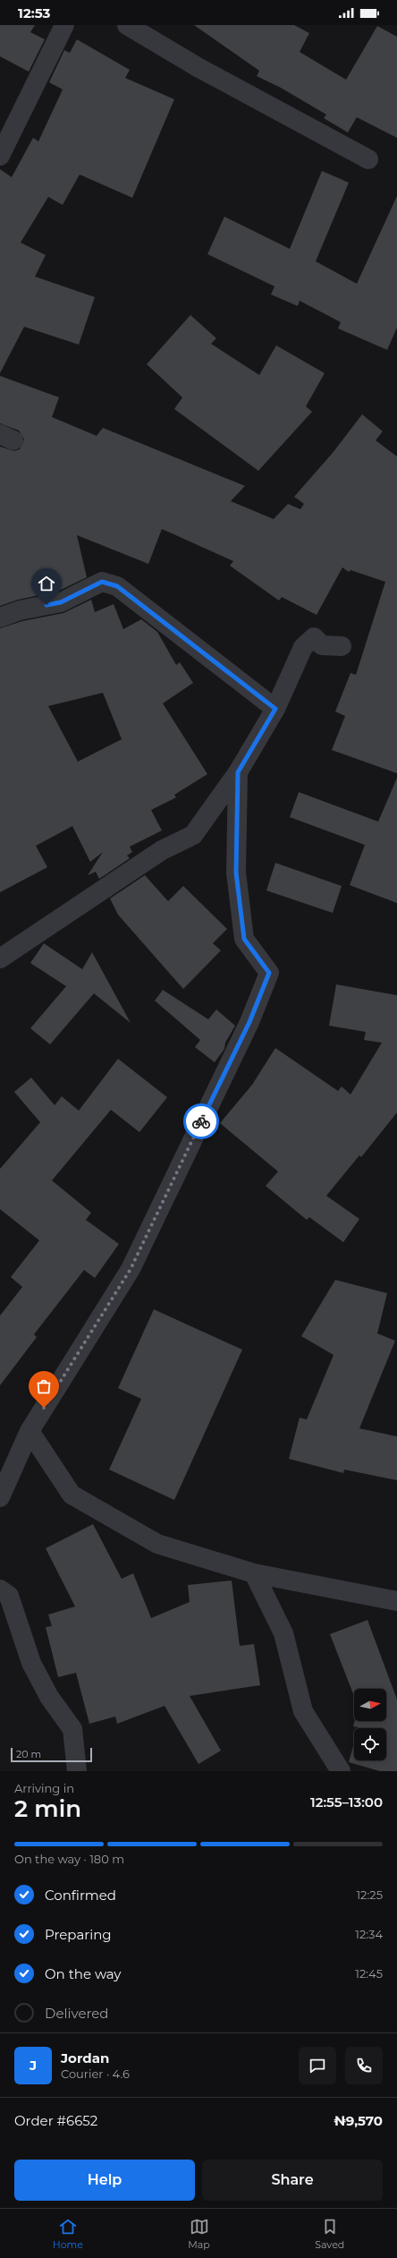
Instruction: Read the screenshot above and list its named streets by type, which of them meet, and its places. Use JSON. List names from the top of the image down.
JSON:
{
  "scale_bar": "20 m",
  "north": "right",
  "page": {
    "status": "12:53",
    "scale": "20 m",
    "heading": ["2 min", "Arriving in", "12:55–13:00"],
    "panel": [
      "Jordan",
      "Courier · 4.6",
      "Order #6652",
      "₦9,570"
    ],
    "bar": "On the way · 180 m",
    "list": [
      ["Confirmed", "12:25"],
      ["Preparing", "12:34"],
      ["On the way", "12:45"],
      "Delivered"
    ],
    "round": "J",
    "buttons": ["Help", "Share"],
    "tabs": ["Home", "Map", "Saved"]
  }
}
